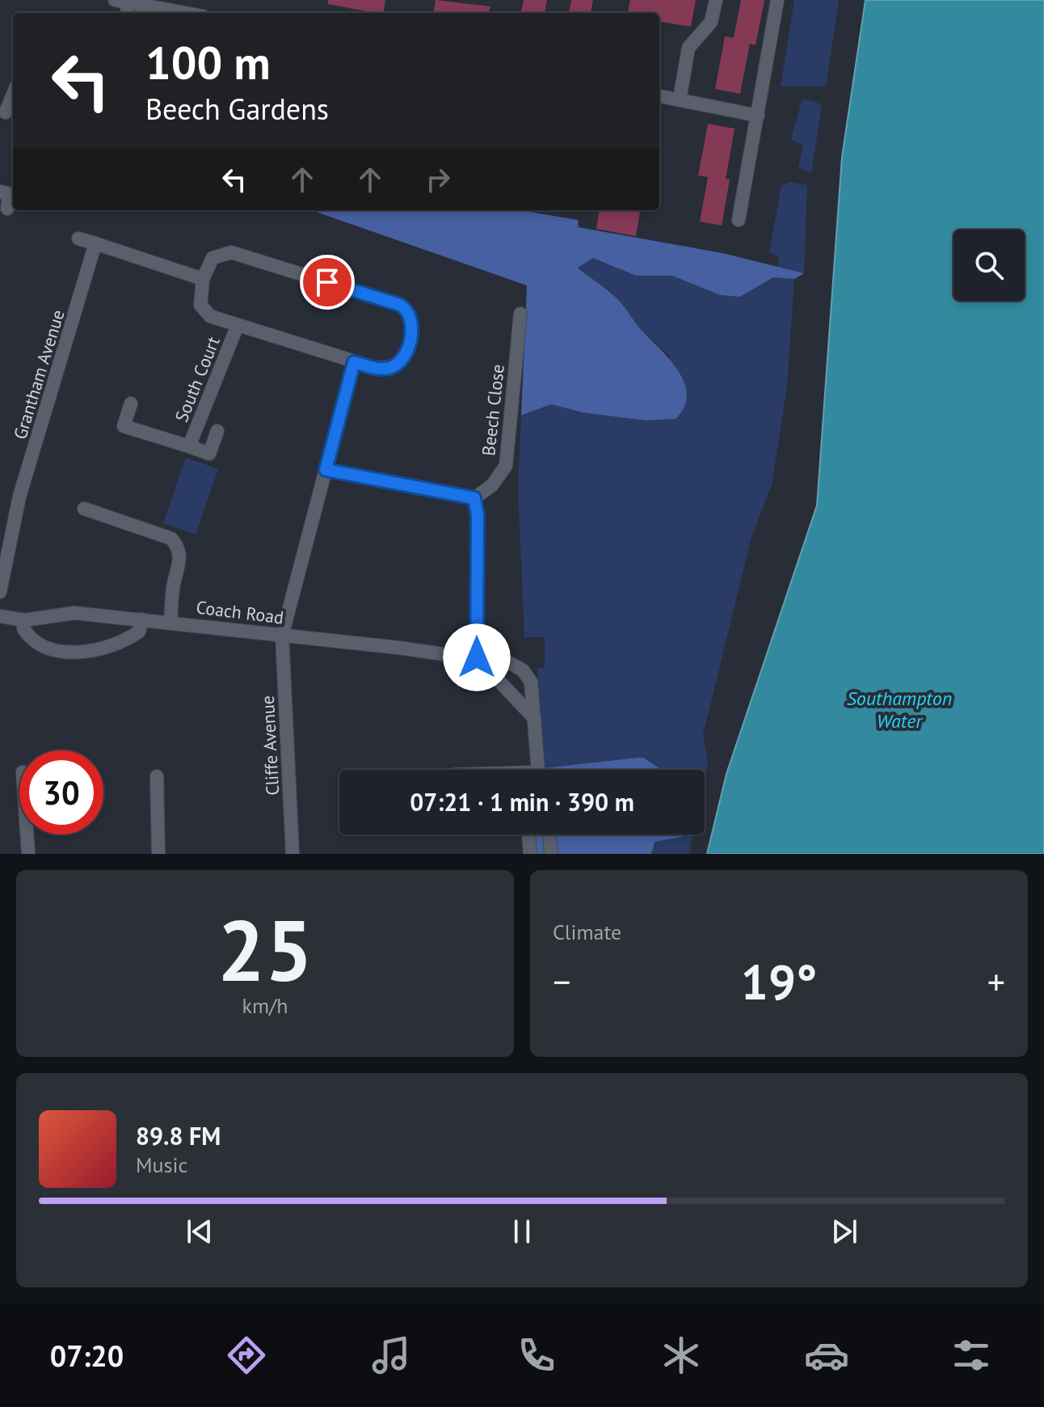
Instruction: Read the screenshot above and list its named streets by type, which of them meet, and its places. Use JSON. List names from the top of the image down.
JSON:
{
  "streets": {
    "street": [
      "Grantham Avenue",
      "South Court",
      "Beech Close",
      "Coach Road",
      "Cliffe Avenue"
    ]
  },
  "crossings": [
    ["Coach Road", "Cliffe Avenue"]
  ],
  "water": ["Southampton Water"],
  "page": {
    "turn": ["100 m", "Beech Gardens"],
    "limit": "30",
    "trip": "07:21 · 1 min · 390 m",
    "tile": [
      ["25", "km/h"],
      "Climate"
    ],
    "heat": ["−", "19°", "+"],
    "song": ["89.8 FM", "Music"],
    "tabs": "07:20"
  }
}
